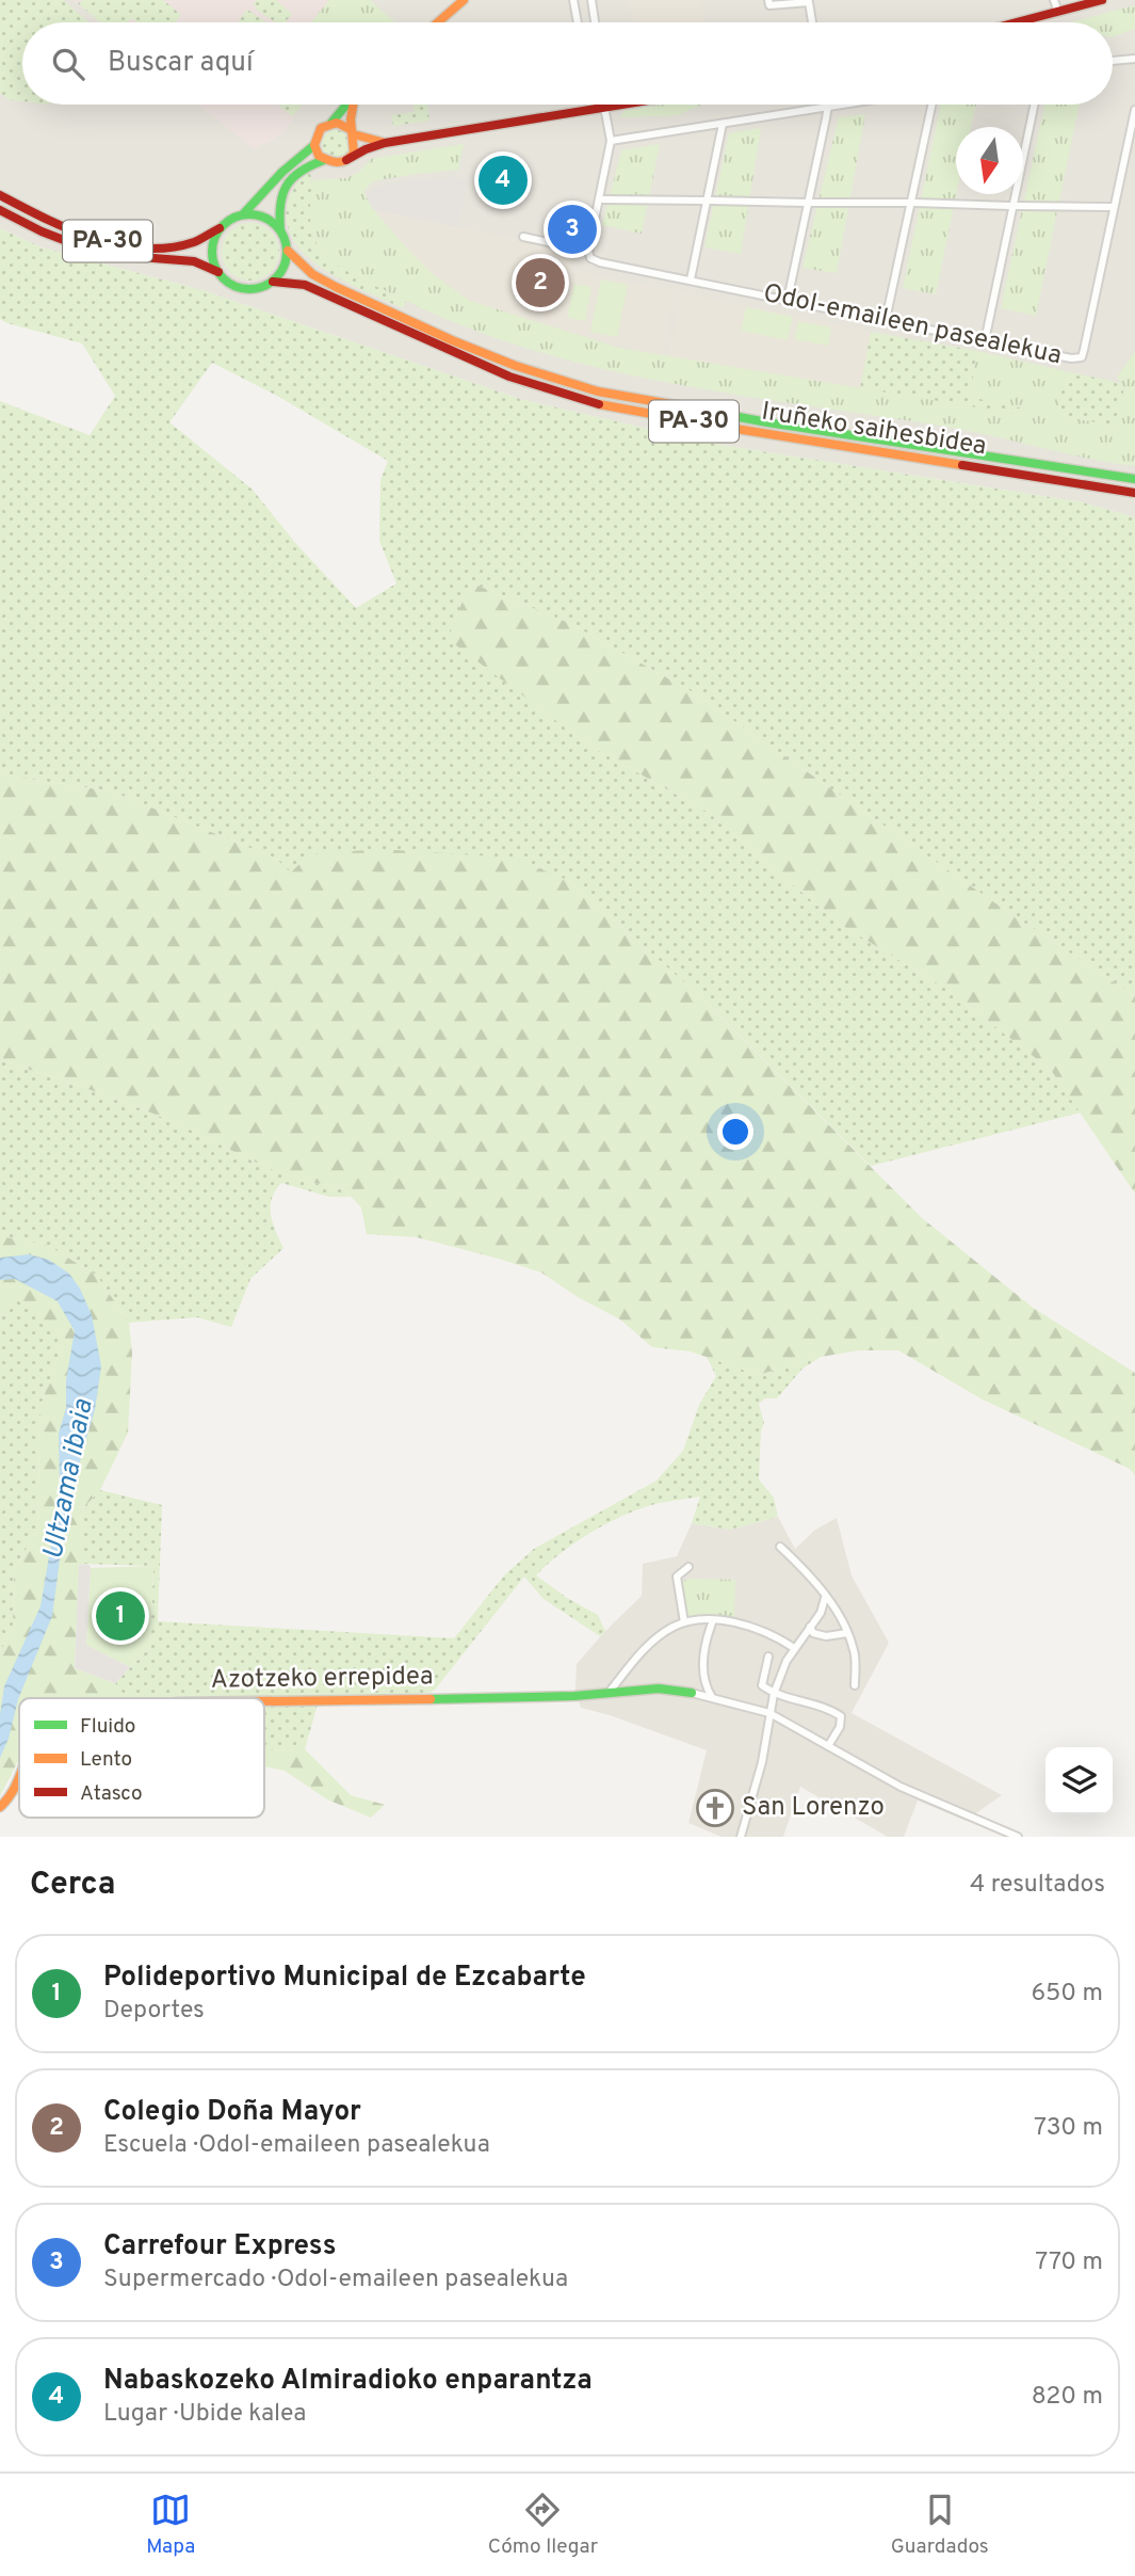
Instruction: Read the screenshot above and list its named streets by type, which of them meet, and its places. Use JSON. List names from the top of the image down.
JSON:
{
  "streets": {
    "main road": ["PA-30", "Iruñeko saihesbidea", "Azotzeko errepidea"],
    "street": ["Odol-emaileen pasealekua"]
  },
  "crossings": [
    ["PA-30", "Iruñeko saihesbidea"]
  ],
  "water": ["Ultzama ibaia"],
  "places": {
    "church": ["San Lorenzo"]
  },
  "legend": ["Fluido", "Lento", "Atasco"],
  "north": "bottom",
  "page": {
    "search": "Buscar aquí",
    "pins": [
      "4",
      "3",
      "2",
      "1"
    ],
    "heading": ["Cerca", "4 resultados"],
    "list": [
      {
        "mark": "1",
        "name": "Polideportivo Municipal de Ezcabarte",
        "note": "Deportes",
        "value": "650 m"
      },
      {
        "mark": "2",
        "name": "Colegio Doña Mayor",
        "note": "Escuela · Odol-emaileen pasealekua",
        "value": "730 m"
      },
      {
        "mark": "3",
        "name": "Carrefour Express",
        "note": "Supermercado · Odol-emaileen pasealekua",
        "value": "770 m"
      },
      {
        "mark": "4",
        "name": "Nabaskozeko Almiradioko enparantza",
        "note": "Lugar · Ubide kalea",
        "value": "820 m"
      }
    ],
    "nav": ["Mapa", "Cómo llegar", "Guardados"]
  }
}
